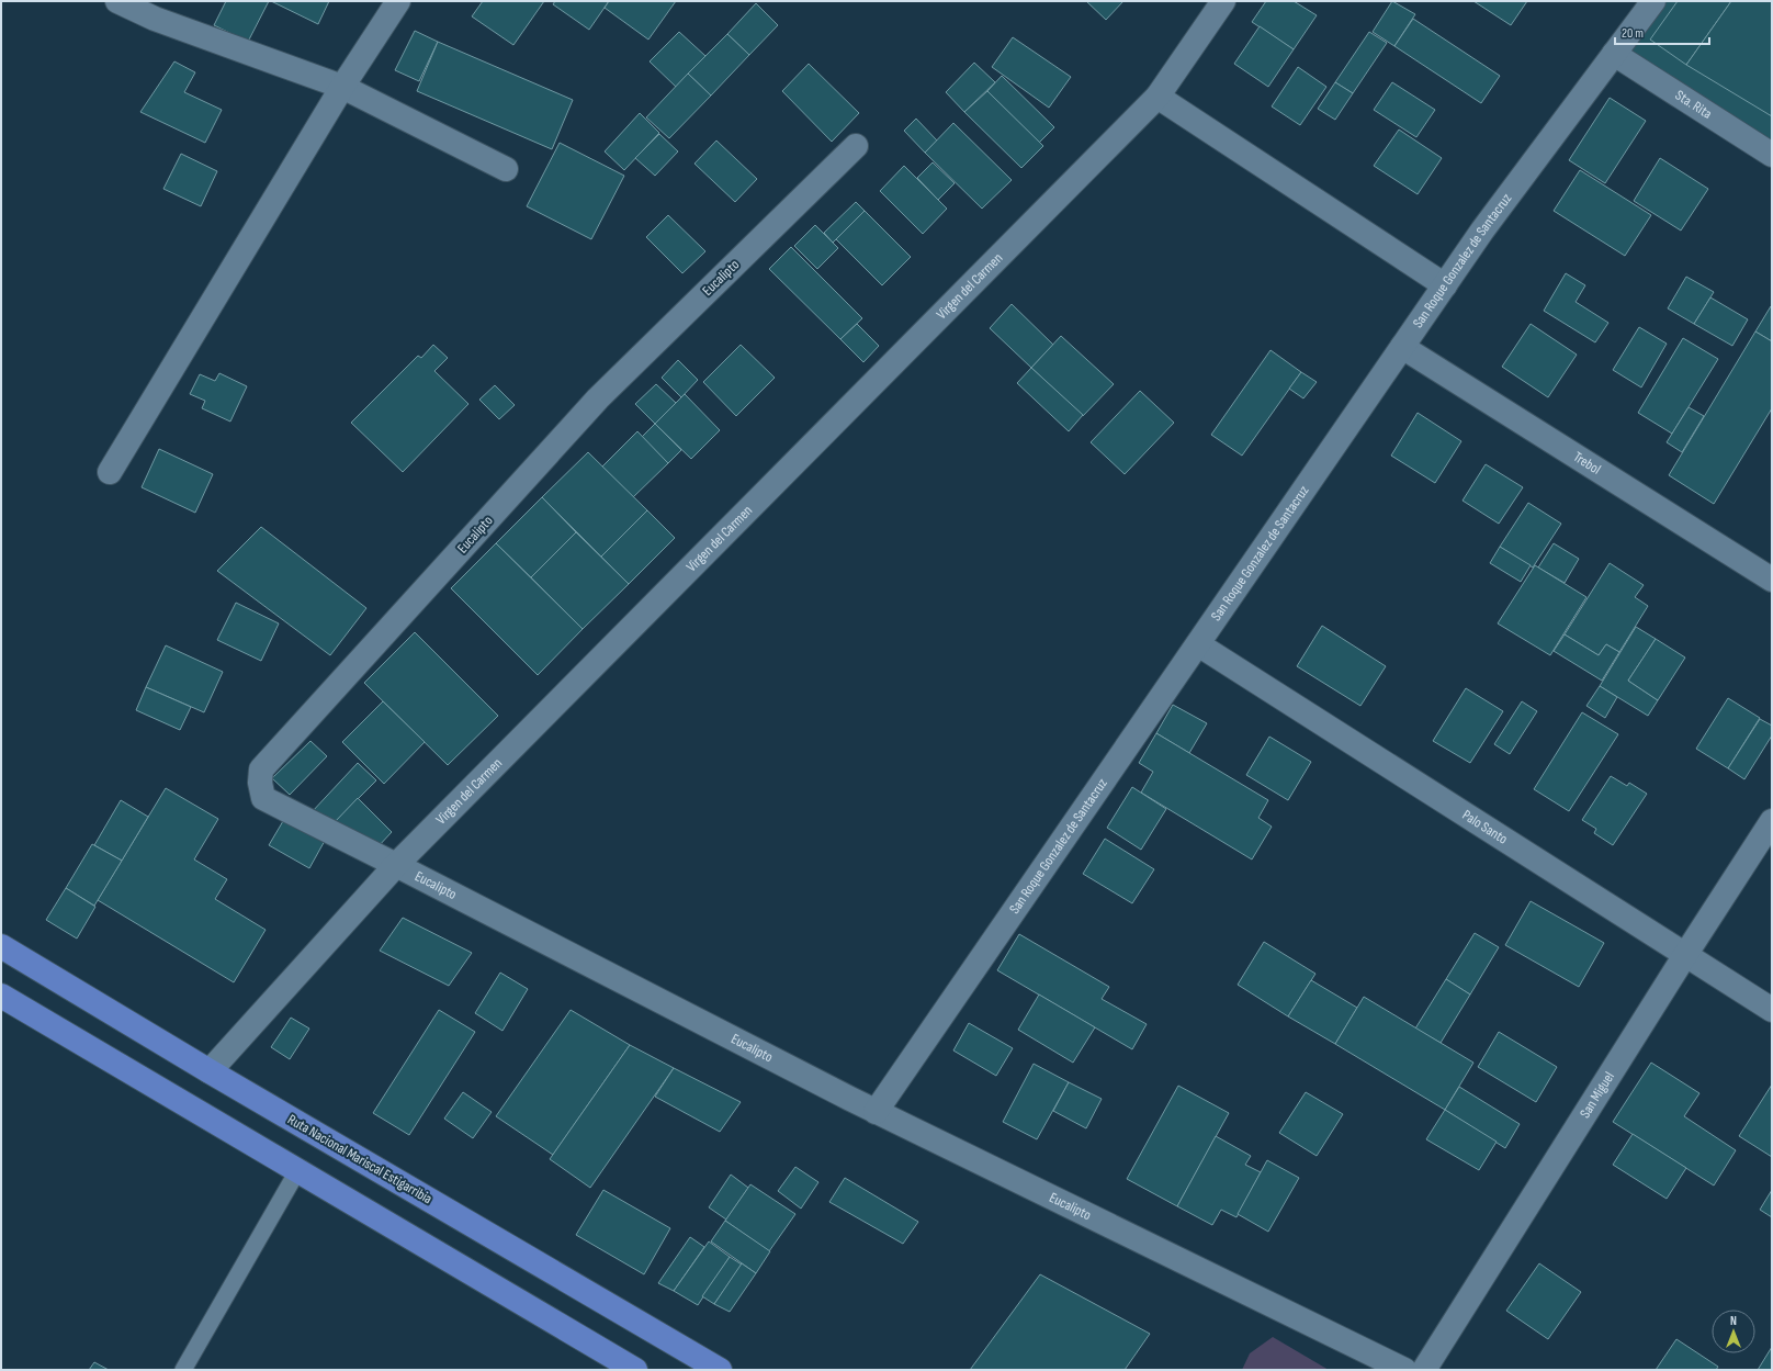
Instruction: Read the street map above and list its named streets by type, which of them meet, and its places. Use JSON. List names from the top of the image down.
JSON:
{
  "streets": {
    "highway": ["Ruta Nacional Mariscal Estigarribia"],
    "street": [
      "Sta. Rita",
      "San Roque Gonzalez de Santacruz",
      "Eucalipto",
      "Virgen del Carmen",
      "Trebol",
      "Palo Santo",
      "San Miguel"
    ]
  },
  "crossings": [
    ["Sta. Rita", "San Roque Gonzalez de Santacruz"],
    ["San Roque Gonzalez de Santacruz", "Eucalipto"],
    ["San Roque Gonzalez de Santacruz", "Trebol"],
    ["San Roque Gonzalez de Santacruz", "Palo Santo"],
    ["Eucalipto", "Virgen del Carmen"],
    ["Virgen del Carmen", "Ruta Nacional Mariscal Estigarribia"],
    ["Palo Santo", "San Miguel"]
  ],
  "scale_bar": "20 m",
  "north": "top"
}
